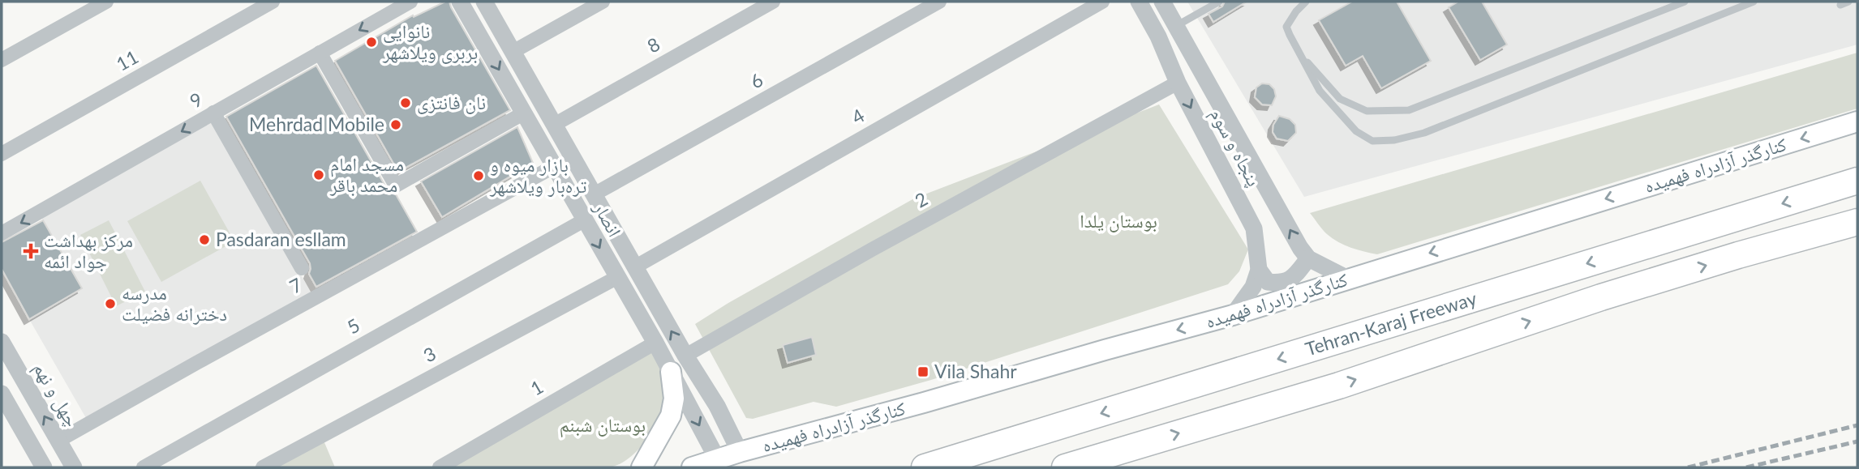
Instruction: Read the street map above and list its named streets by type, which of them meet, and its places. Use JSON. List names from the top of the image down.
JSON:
{
  "streets": {
    "highway": ["Tehran-Karaj Freeway"],
    "main road": ["کنارگذر آزادراه فهمیده"],
    "street": [
      "8",
      "11",
      "6",
      "9",
      "4",
      "پنجاه و سوم",
      "2",
      "انصار",
      "7",
      "5",
      "3",
      "1",
      "چهل و نهم"
    ]
  },
  "crossings": [
    ["8", "انصار"],
    ["6", "انصار"],
    ["4", "انصار"],
    ["پنجاه و سوم", "کنارگذر آزادراه فهمیده"],
    ["پنجاه و سوم", "2"],
    ["کنارگذر آزادراه فهمیده", "انصار"],
    ["2", "انصار"],
    ["انصار", "7"],
    ["انصار", "5"],
    ["انصار", "3"],
    ["انصار", "1"],
    ["7", "چهل و نهم"]
  ],
  "one_way": ["9", "کنارگذر آزادراه فهمیده"],
  "parks": ["بوستان یلدا", "بوستان شبنم"],
  "places": {
    "other": [
      "نانوایی بربری ویلاشهر",
      "نان فانتزی",
      "Mehrdad Mobile",
      "مسجد امام محمد باقر",
      "بازار میوه و تره‌بار ویلاشهر",
      "Pasdaran esllam",
      "مدرسه دخترانه فضیلت"
    ],
    "health": ["مرکز بهداشت جواد ائمه"],
    "transit": ["Vila Shahr"]
  }
}
